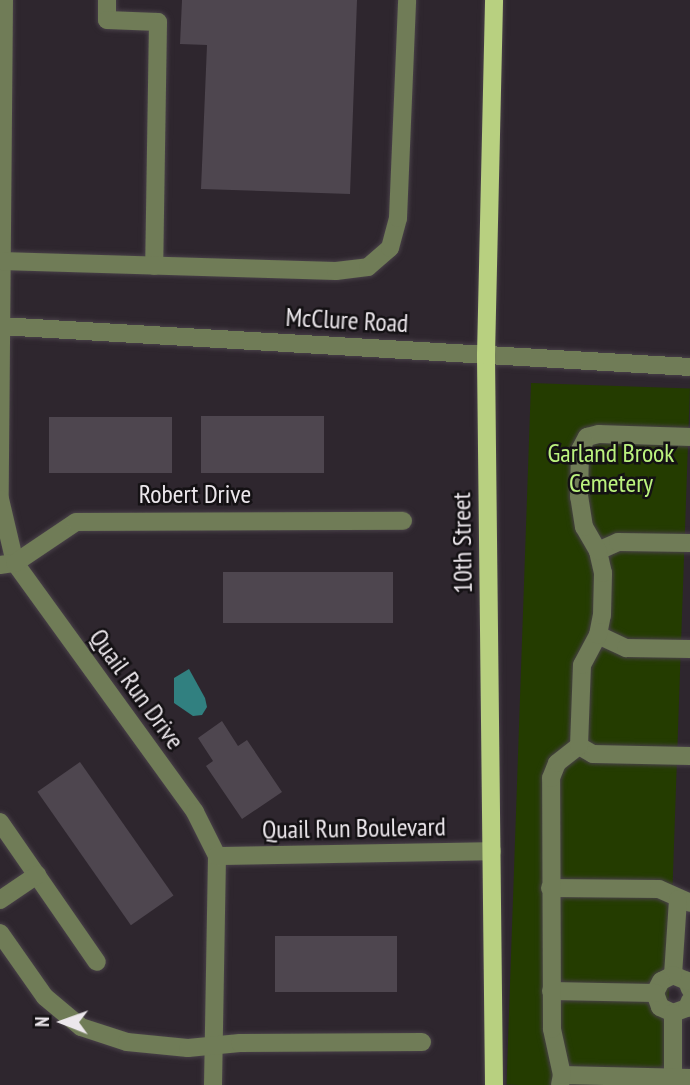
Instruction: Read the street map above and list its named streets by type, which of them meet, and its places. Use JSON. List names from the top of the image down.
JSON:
{
  "streets": {
    "main road": ["10th Street"],
    "street": [
      "McClure Road",
      "Robert Drive",
      "Quail Run Drive",
      "Quail Run Boulevard"
    ]
  },
  "crossings": [
    ["McClure Road", "10th Street"],
    ["McClure Road", "Quail Run Drive"],
    ["Robert Drive", "Quail Run Drive"],
    ["10th Street", "Quail Run Boulevard"],
    ["Quail Run Drive", "Quail Run Boulevard"]
  ],
  "parks": ["Garland Brook Cemetery"],
  "north": "left"
}
